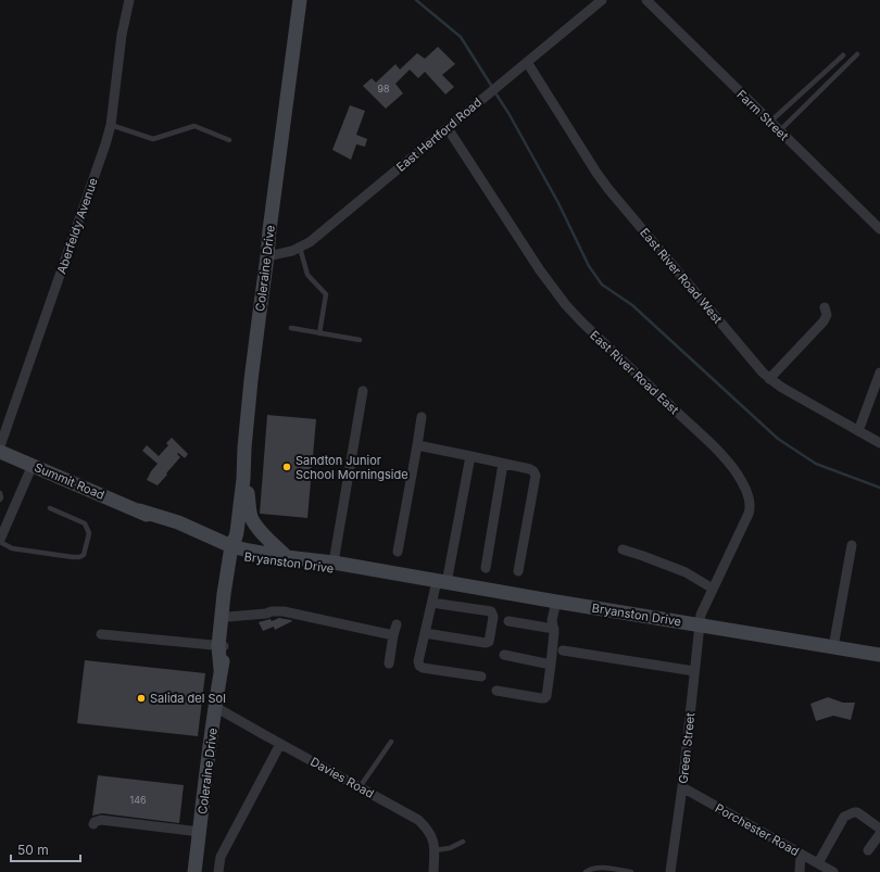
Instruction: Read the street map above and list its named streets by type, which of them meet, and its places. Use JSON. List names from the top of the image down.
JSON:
{
  "streets": {
    "main road": ["Coleraine Drive", "Summit Road", "Bryanston Drive"],
    "street": [
      "Farm Street",
      "East Hertford Road",
      "Aberfeldy Avenue",
      "East River Road West",
      "East River Road East",
      "Green Street",
      "Davies Road",
      "Porchester Road"
    ]
  },
  "crossings": [
    ["East Hertford Road", "Coleraine Drive"],
    ["East Hertford Road", "East River Road West"],
    ["East Hertford Road", "East River Road East"],
    ["Coleraine Drive", "Summit Road"],
    ["Coleraine Drive", "Bryanston Drive"],
    ["Coleraine Drive", "Davies Road"],
    ["East River Road East", "Bryanston Drive"],
    ["East River Road East", "Green Street"],
    ["Summit Road", "Bryanston Drive"],
    ["Bryanston Drive", "Green Street"],
    ["Green Street", "Porchester Road"]
  ],
  "places": ["Sandton Junior School Morningside", "Salida del Sol"],
  "house_numbers": ["98", "146"],
  "scale_bar": "50 m"
}
